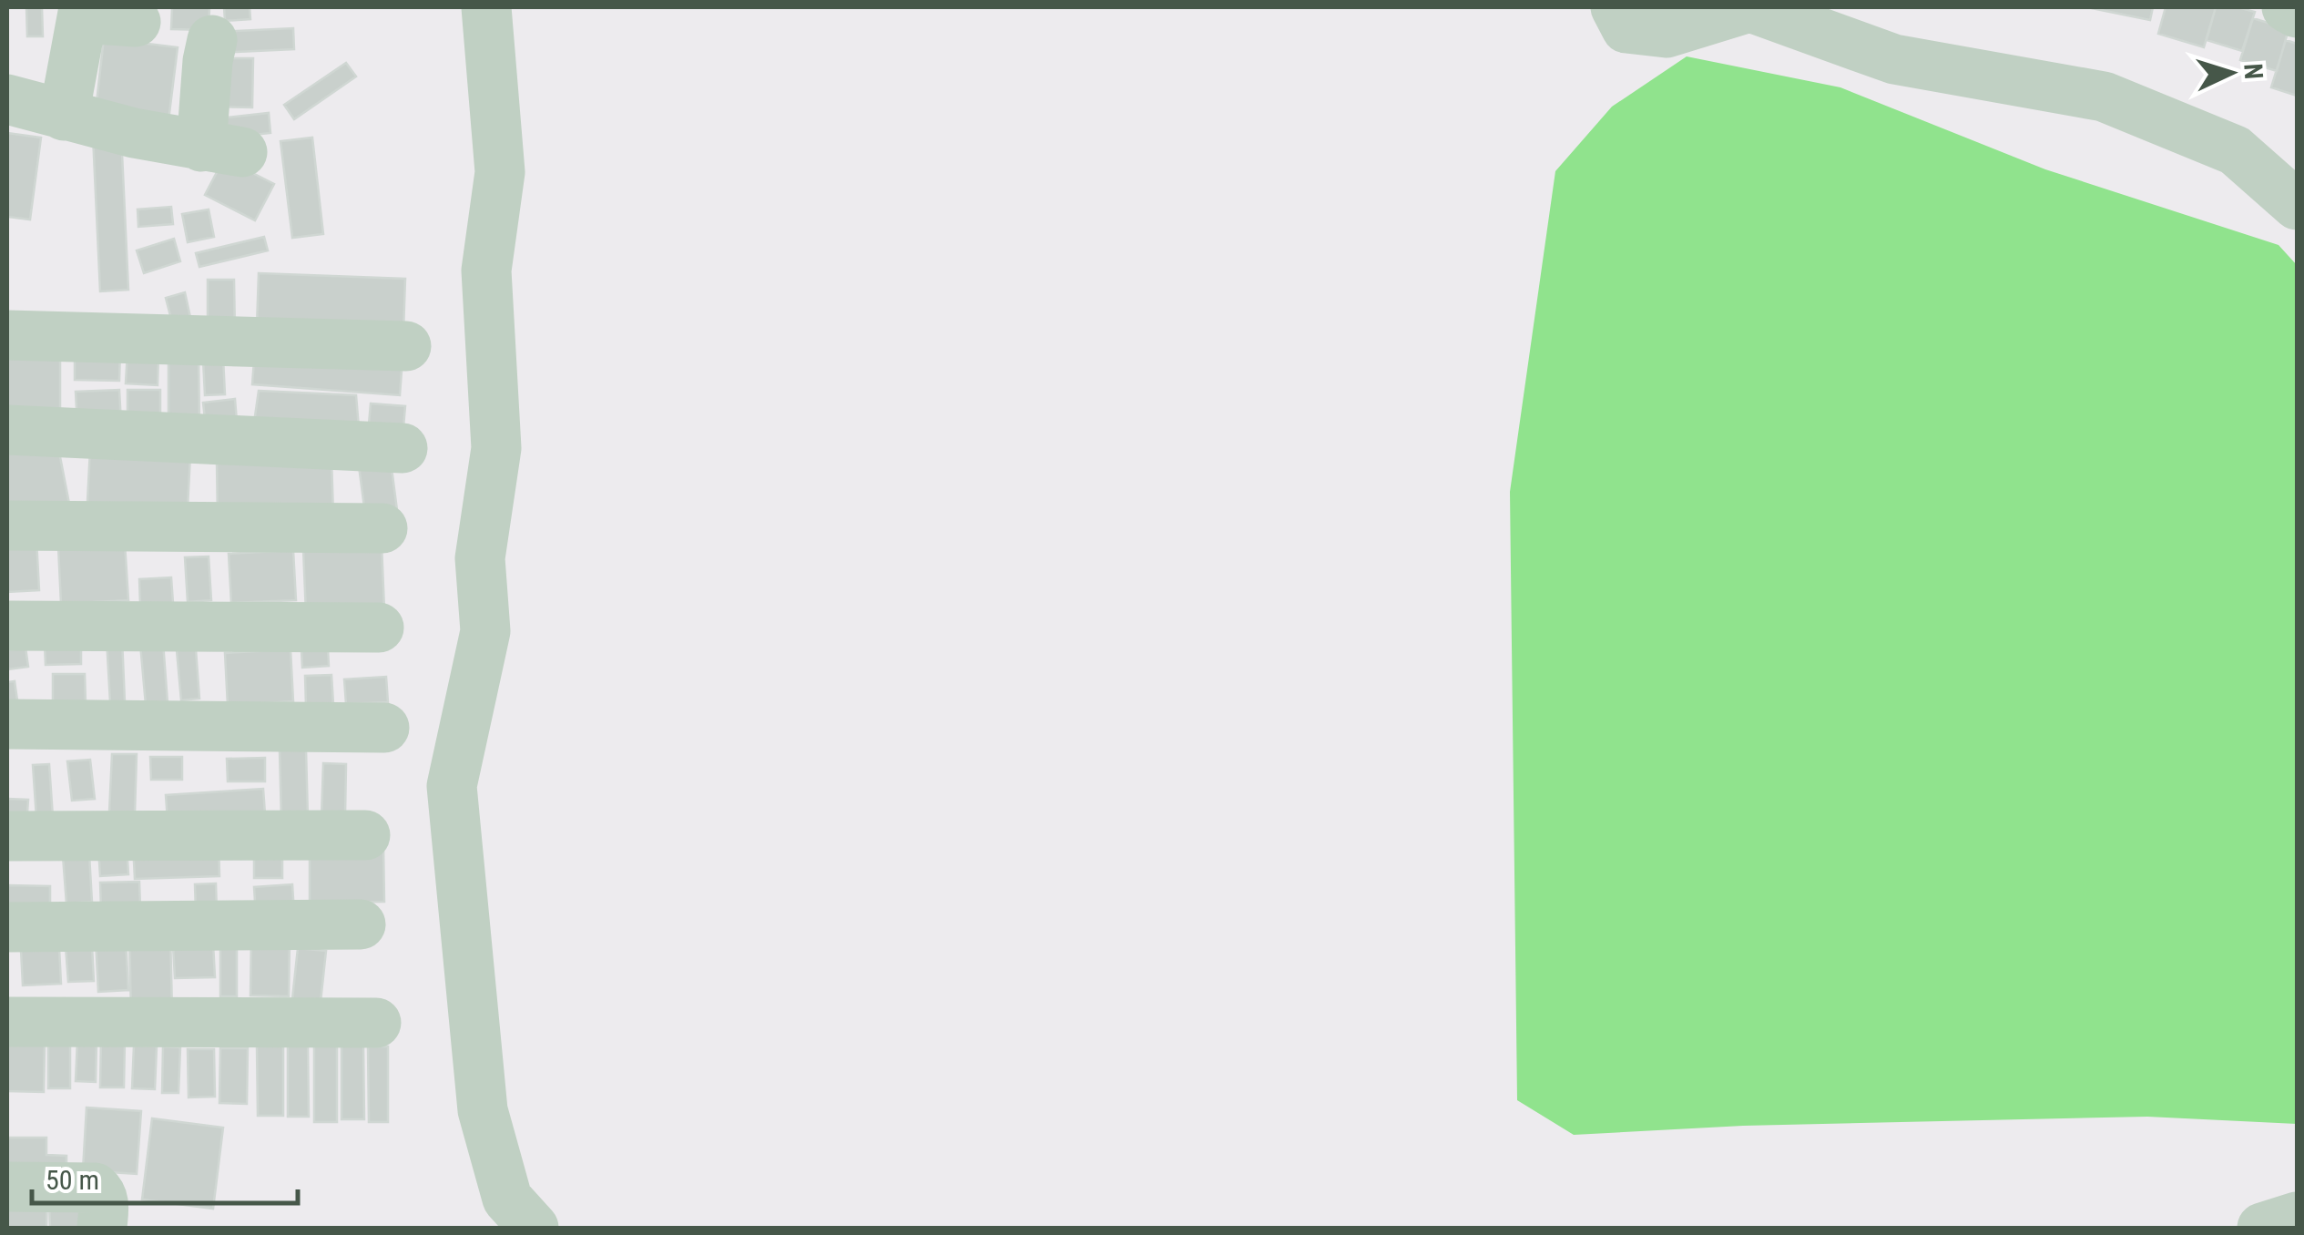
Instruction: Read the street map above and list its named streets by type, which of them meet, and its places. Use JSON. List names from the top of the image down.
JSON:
{
  "scale_bar": "50 m",
  "north": "right"
}
